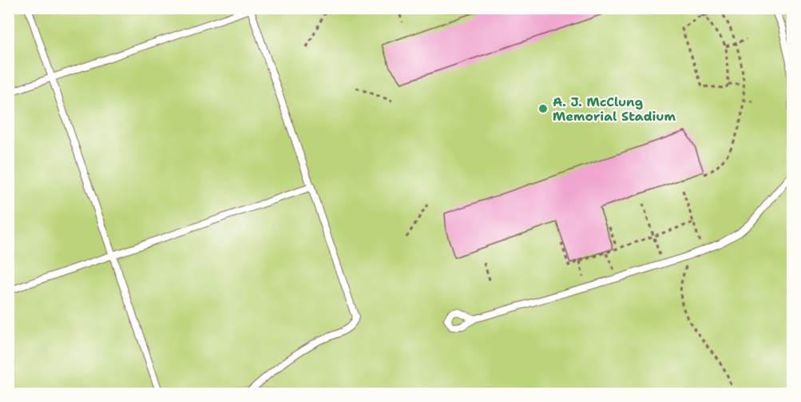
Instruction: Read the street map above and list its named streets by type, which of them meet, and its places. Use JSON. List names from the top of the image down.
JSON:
{
  "places": ["A. J. McClung Memorial Stadium"]
}
